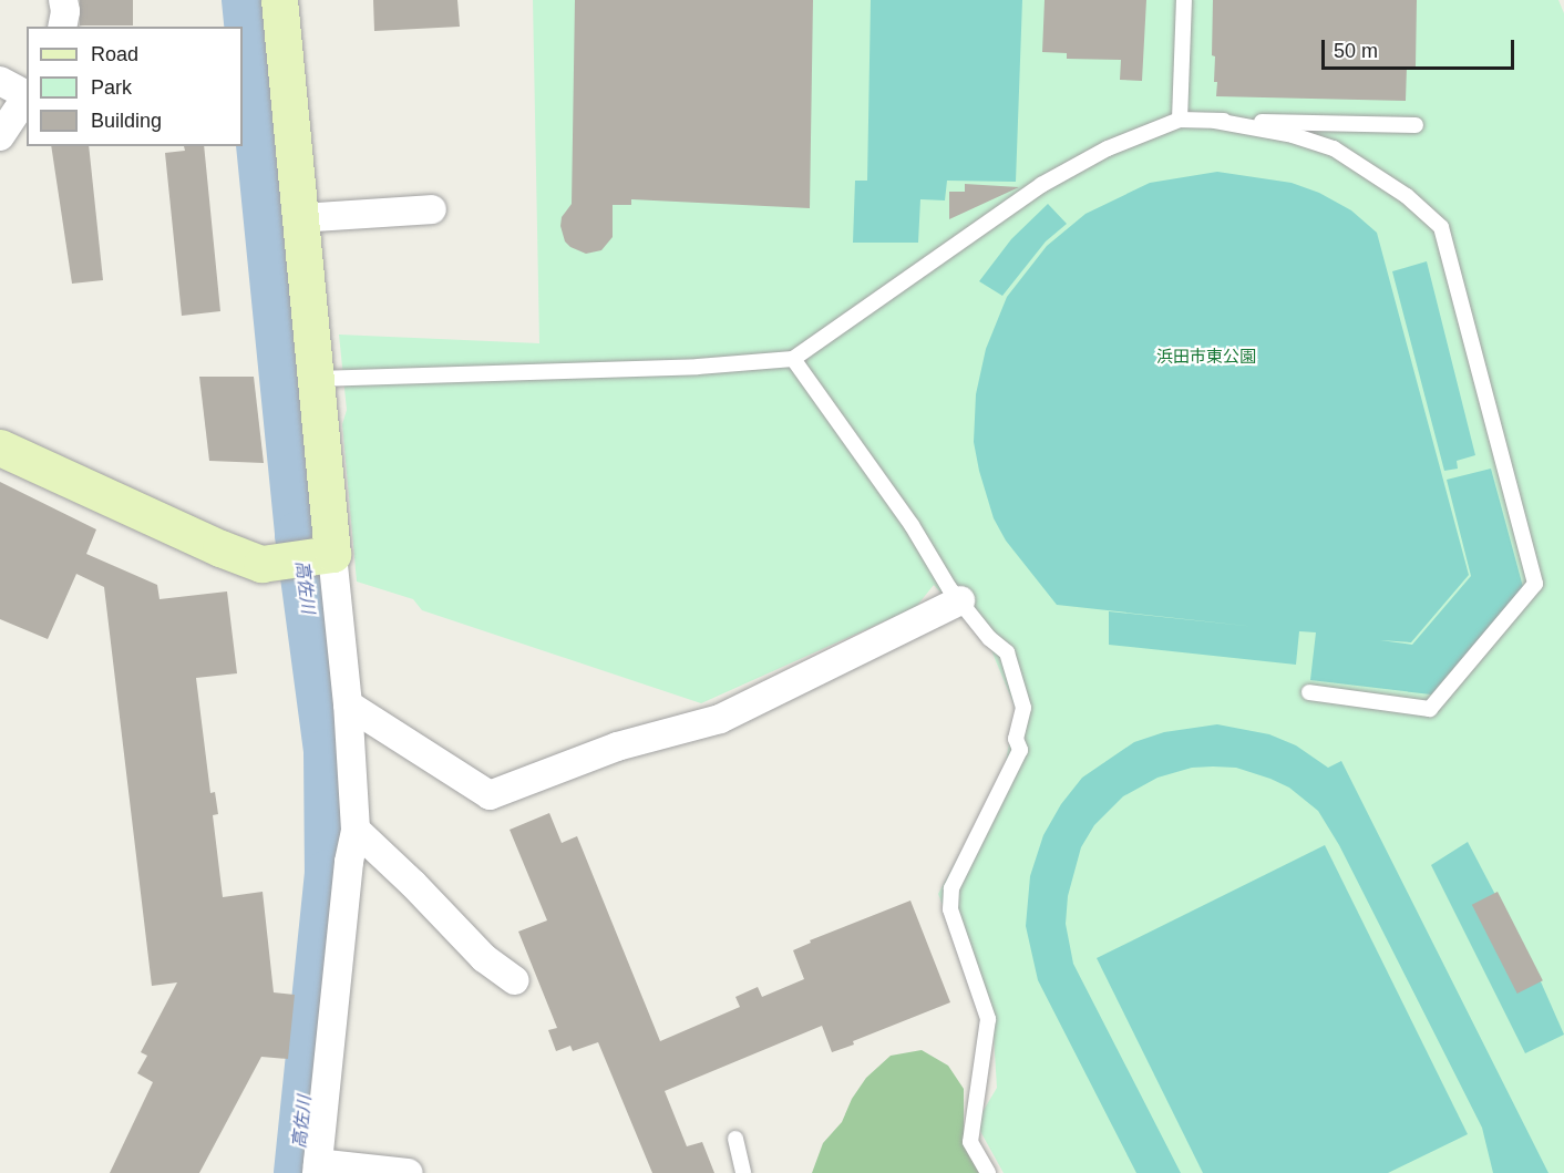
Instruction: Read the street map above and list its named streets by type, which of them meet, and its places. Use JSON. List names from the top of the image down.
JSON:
{
  "water": ["高佐川"],
  "parks": ["浜田市東公園"],
  "legend": ["Road", "Park", "Building"],
  "scale_bar": "50 m"
}
